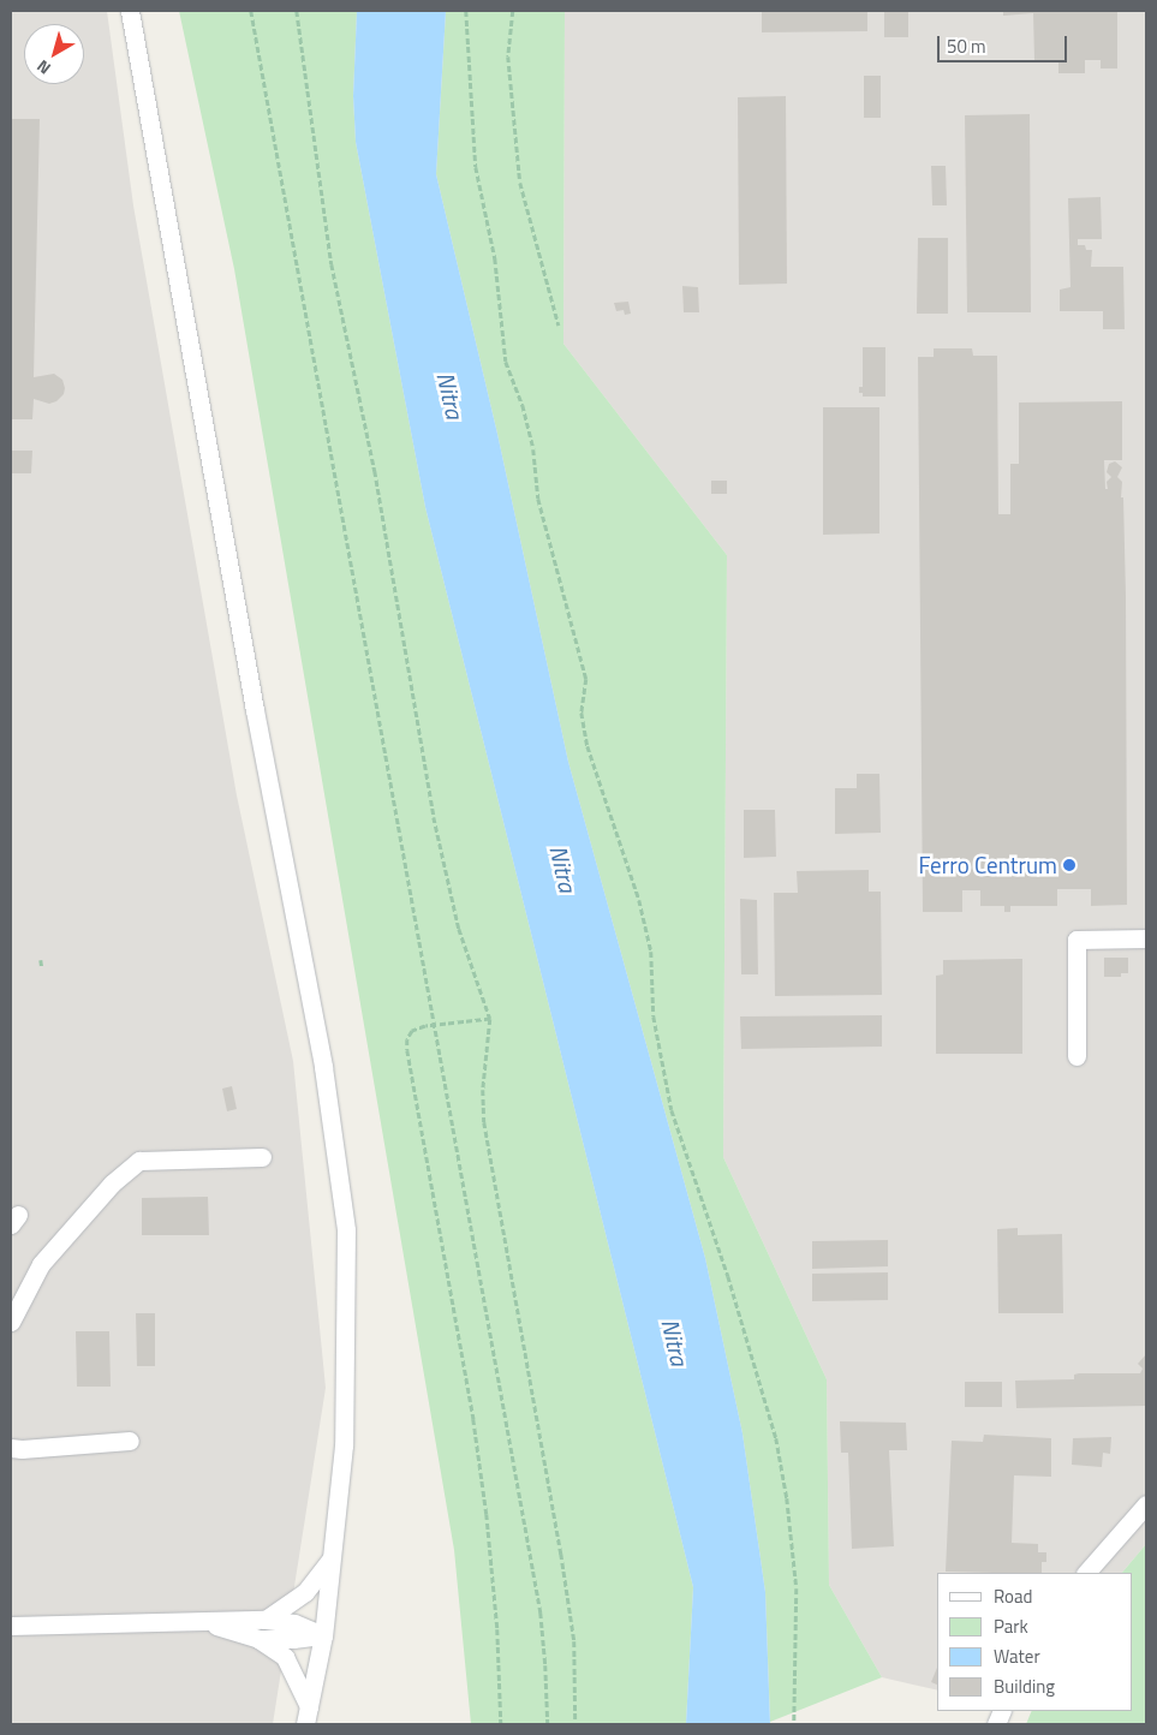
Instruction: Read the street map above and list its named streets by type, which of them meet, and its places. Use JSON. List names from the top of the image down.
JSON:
{
  "water": ["Nitra"],
  "places": ["Ferro Centrum"],
  "legend": [
    "Road",
    "Park",
    "Water",
    "Building"
  ],
  "scale_bar": "50 m",
  "north": "bottom left"
}
